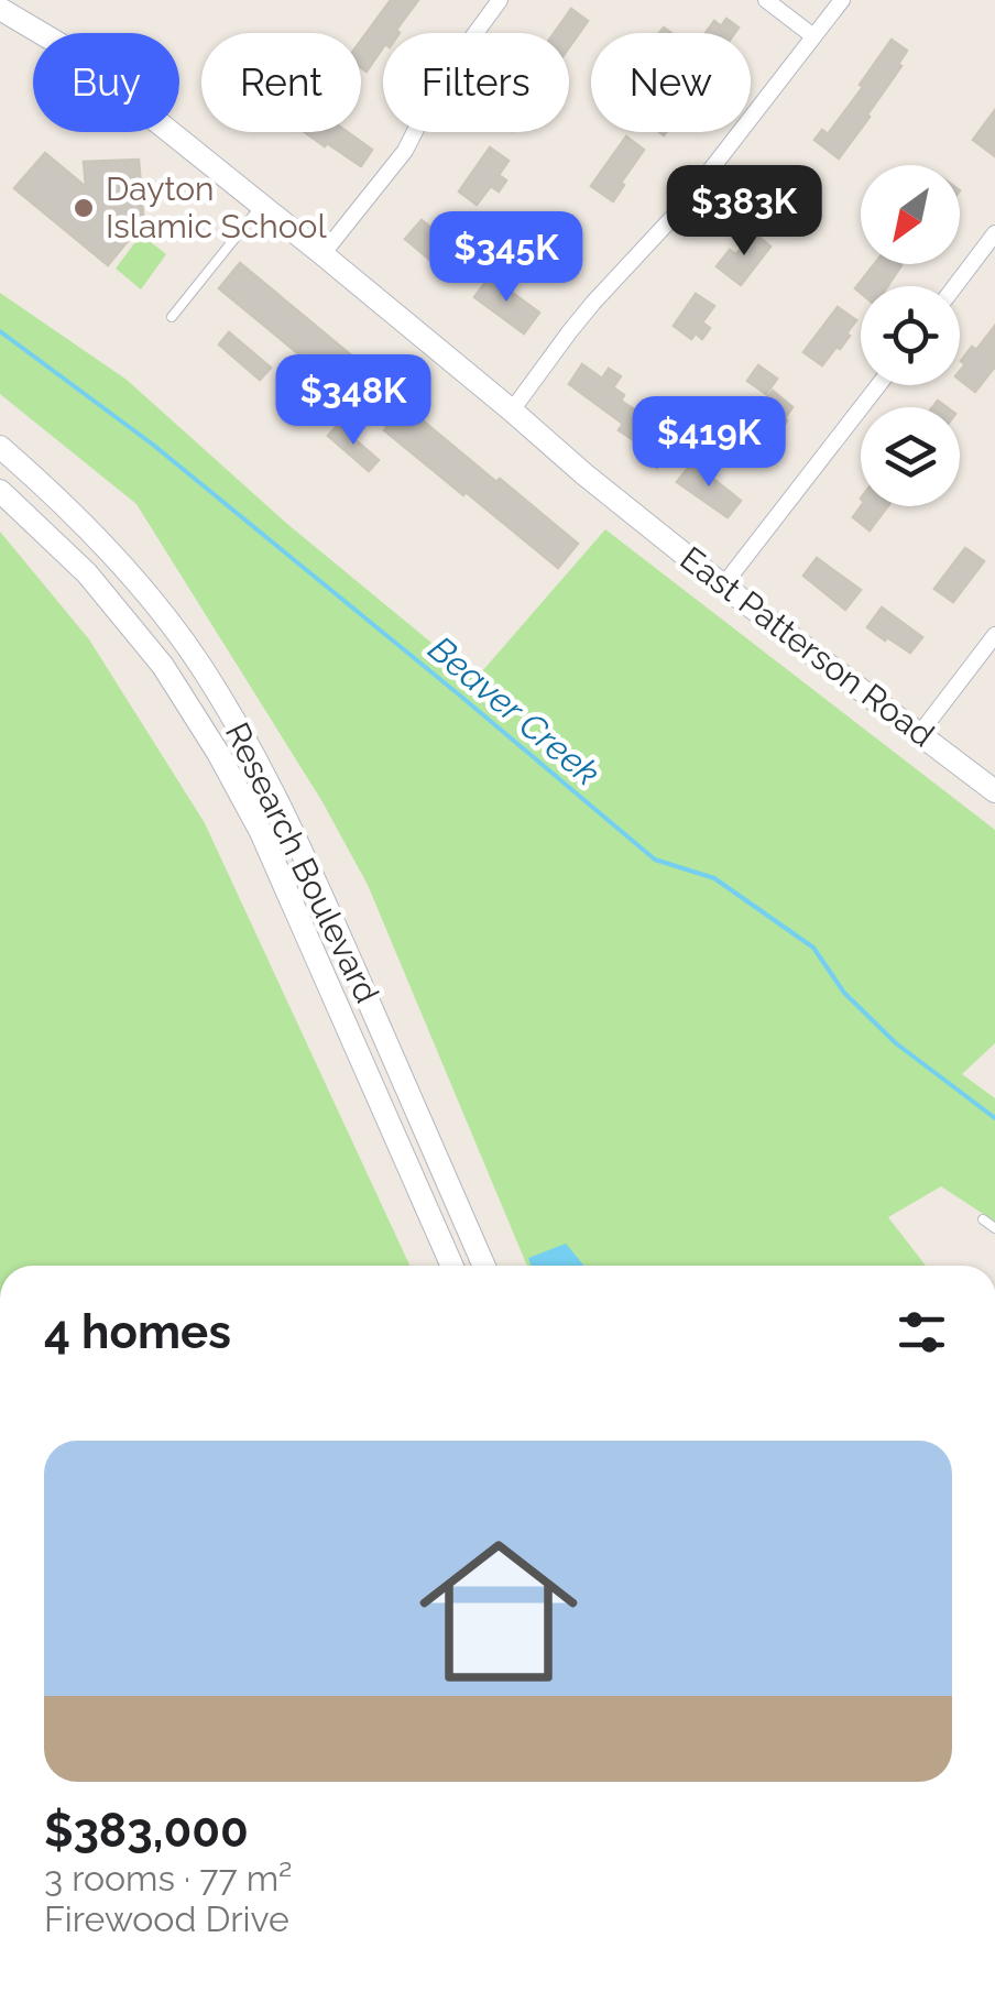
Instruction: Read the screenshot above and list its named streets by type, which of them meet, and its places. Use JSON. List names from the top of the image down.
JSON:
{
  "streets": {
    "main road": ["East Patterson Road", "Research Boulevard"]
  },
  "water": ["Beaver Creek"],
  "places": ["Dayton Islamic School"],
  "north": "bottom left",
  "page": {
    "chip": [
      "Buy",
      "Rent",
      "Filters",
      "New"
    ],
    "price": [
      "$383K",
      "$345K",
      "$348K",
      "$419K"
    ],
    "heading": "4 homes",
    "list": [
      {
        "name": "$383,000",
        "note": "3 rooms · 77 m² · Firewood Drive"
      }
    ]
  }
}
